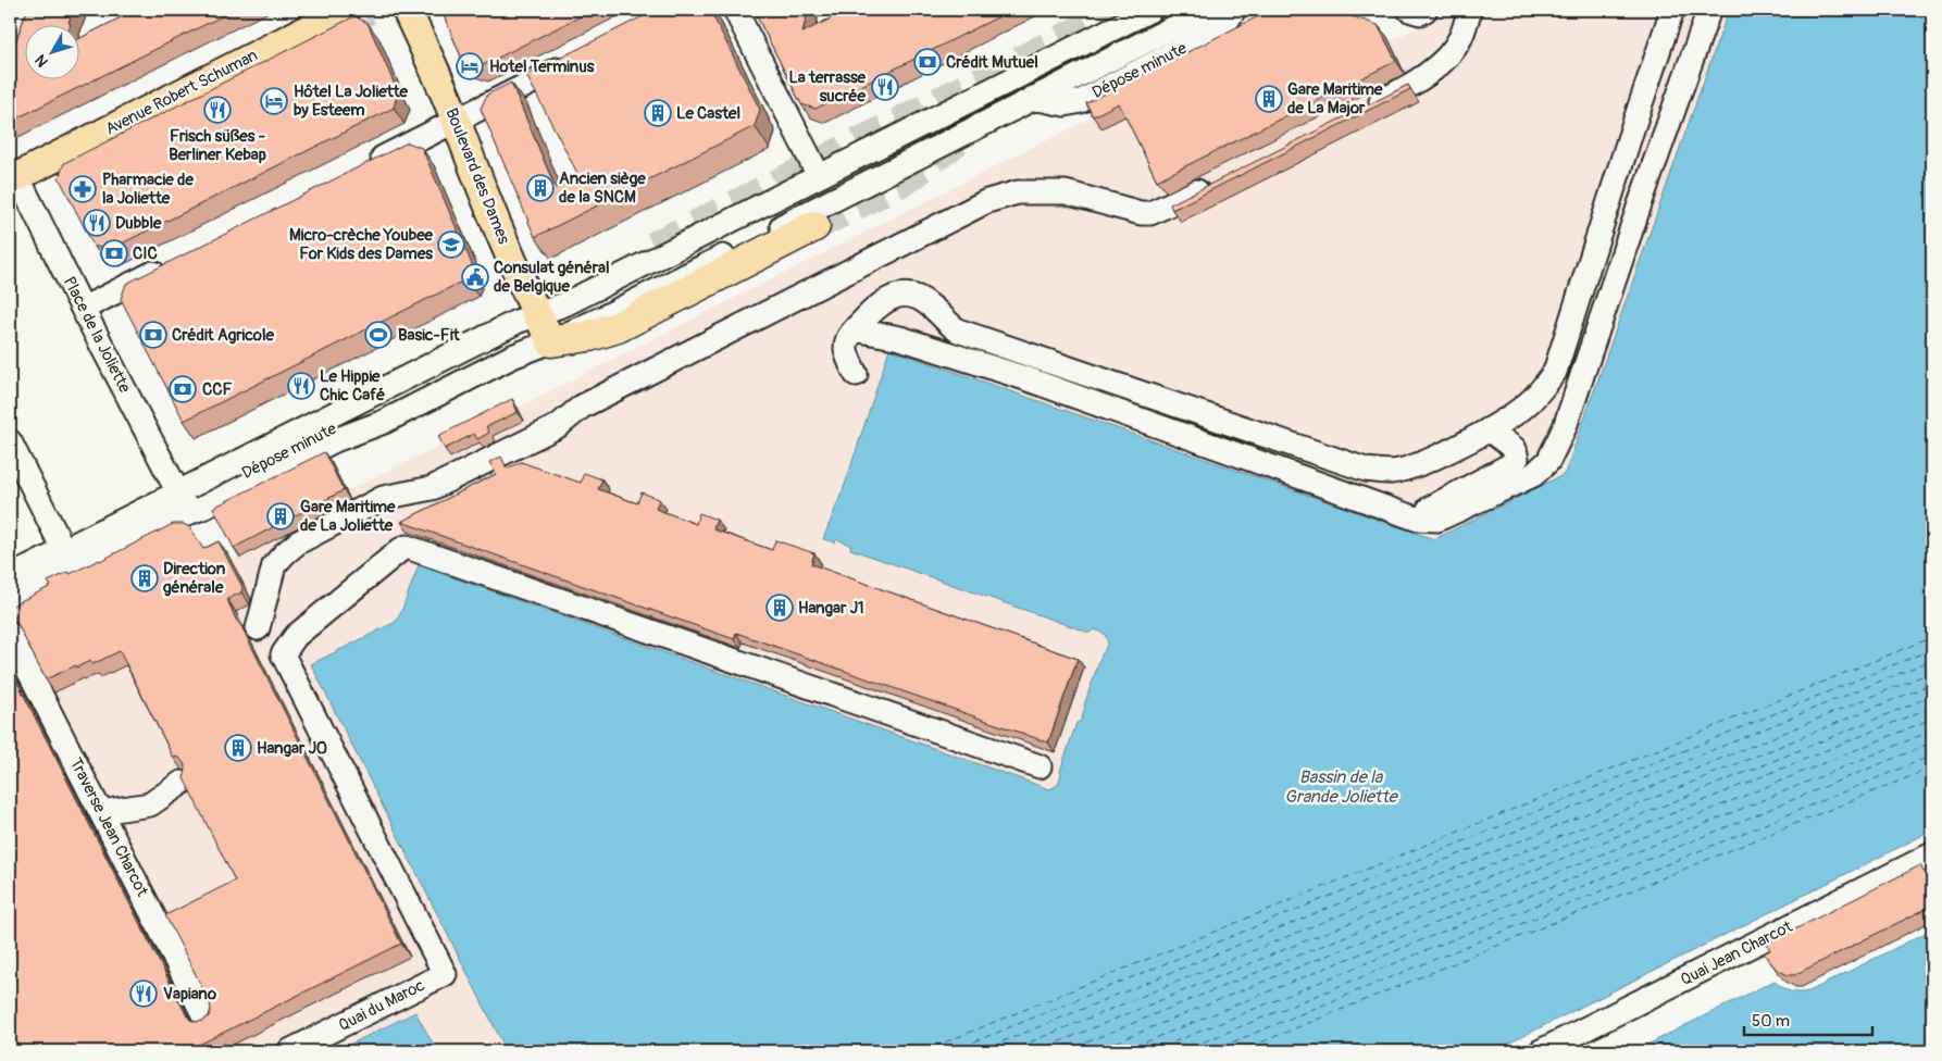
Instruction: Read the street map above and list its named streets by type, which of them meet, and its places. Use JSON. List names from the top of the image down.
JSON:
{
  "streets": {
    "main road": ["Avenue Robert Schuman", "Boulevard des Dames"],
    "street": [
      "Dépose minute",
      "Place de la Joliette",
      "Traverse Jean Charcot",
      "Quai Jean Charcot",
      "Quai du Maroc"
    ]
  },
  "crossings": [
    ["Avenue Robert Schuman", "Place de la Joliette"]
  ],
  "water": ["Bassin de la Grande Joliette"],
  "places": {
    "bank": [
      "Crédit Mutuel",
      "CIC",
      "Crédit Agricole",
      "CCF"
    ],
    "hotel": ["Hotel Terminus", "Hôtel La Joliette by Esteem"],
    "restaurant": [
      "La terrasse sucrée",
      "Frisch süßes - Berliner Kebap",
      "Dubble",
      "Le Hippie Chic Café",
      "Vapiano"
    ],
    "building": [
      "Gare Maritime de La Major",
      "Le Castel",
      "Ancien siège de la SNCM",
      "Gare Maritime de La Joliette",
      "Direction générale",
      "Hangar J1",
      "Hangar J0"
    ],
    "pharmacy": ["Pharmacie de la Joliette"],
    "school or university": ["Micro-crèche Youbee For Kids des Dames"],
    "public building": ["Consulat général de Belgique"],
    "sports": ["Basic-Fit"]
  },
  "scale_bar": "50 m",
  "north": "bottom left"
}
